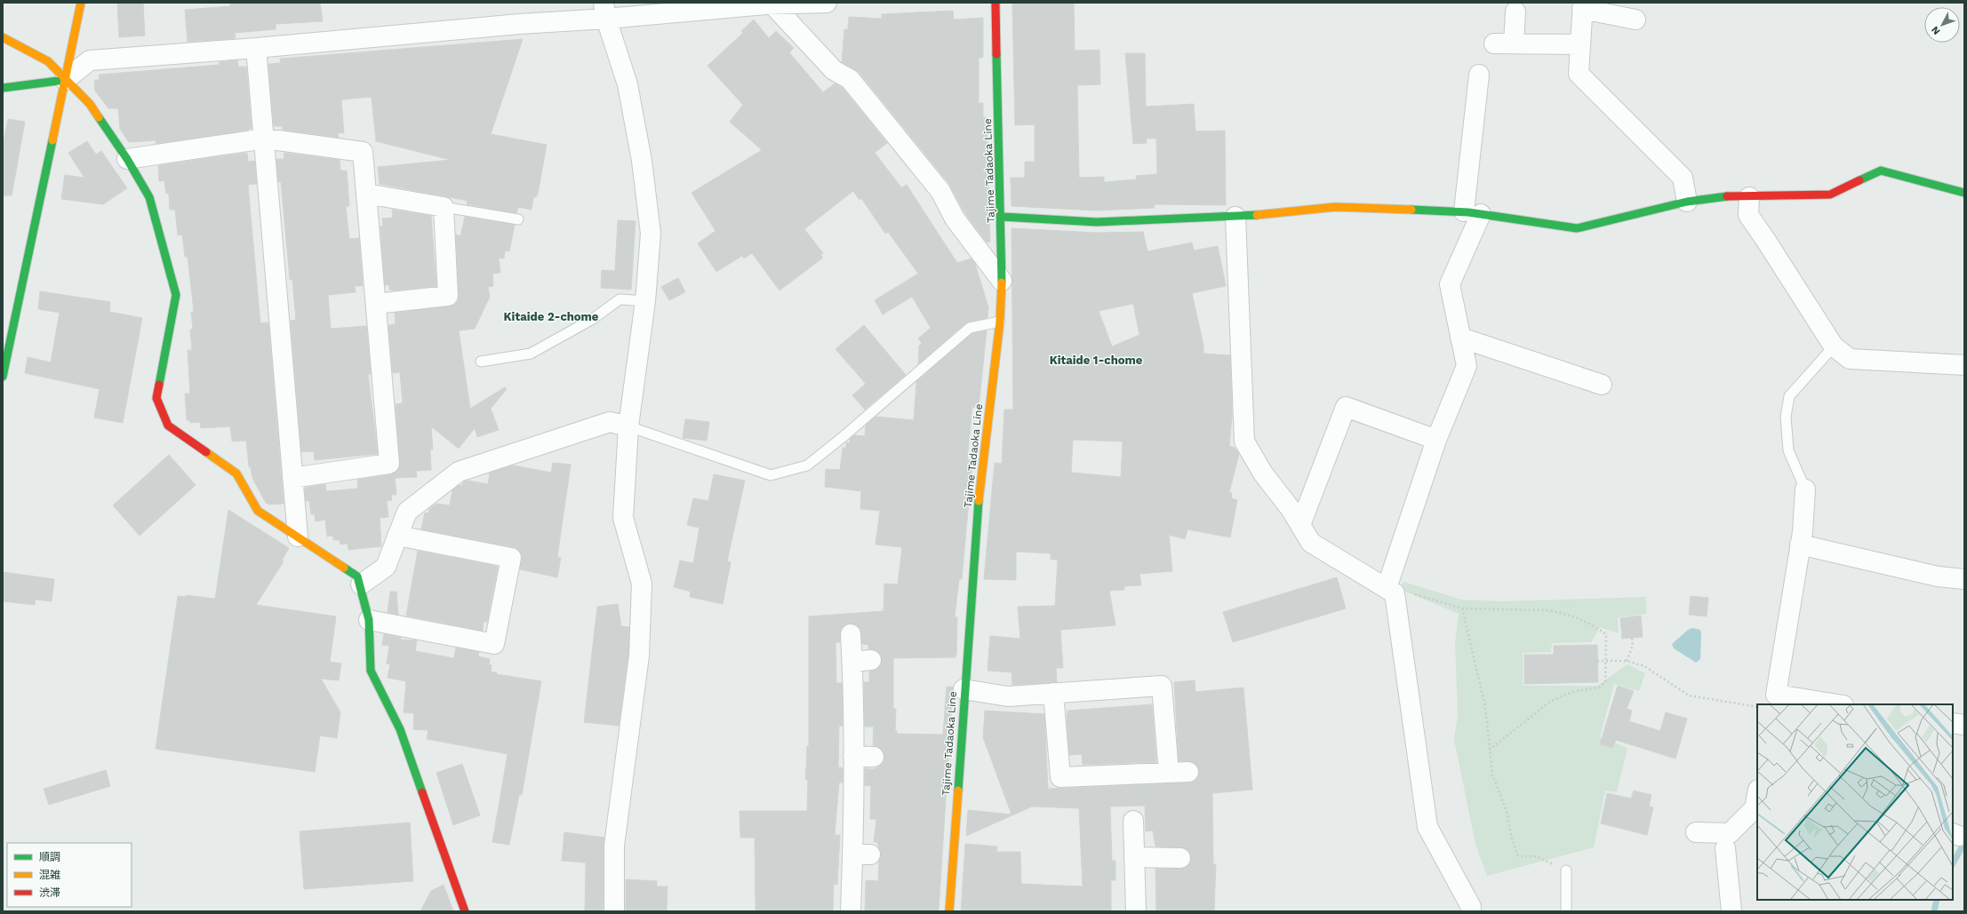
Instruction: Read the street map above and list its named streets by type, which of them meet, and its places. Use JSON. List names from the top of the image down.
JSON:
{
  "streets": {
    "street": ["Tajime Tadaoka Line"]
  },
  "districts": ["Kitaide 2-chome", "Kitaide 1-chome"],
  "legend": ["順調", "混雑", "渋滞"],
  "north": "bottom left"
}
